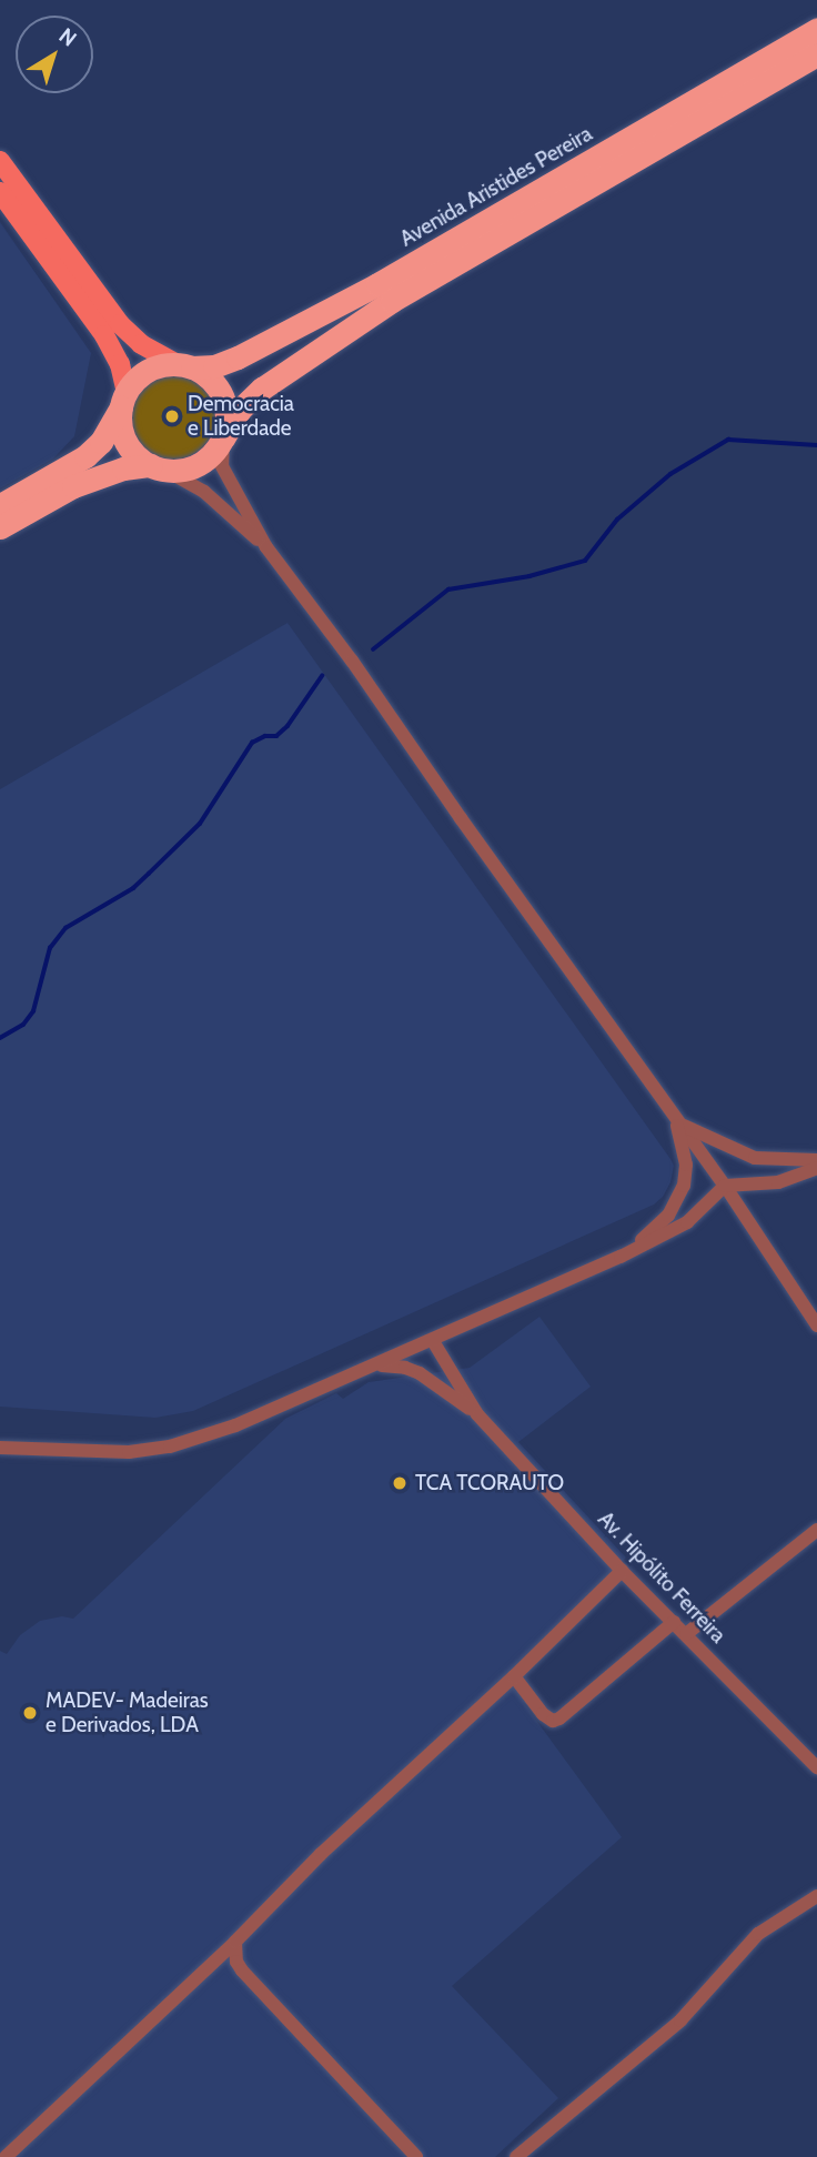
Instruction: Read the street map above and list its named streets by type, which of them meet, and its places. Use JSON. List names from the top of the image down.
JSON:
{
  "streets": {
    "highway": ["Avenida Aristides Pereira"],
    "street": ["Av. Hipólito Ferreira"]
  },
  "places": ["Democracia e Liberdade", "TCA TCORAUTO", "MADEV- Madeiras e Derivados, LDA"],
  "north": "top right"
}
